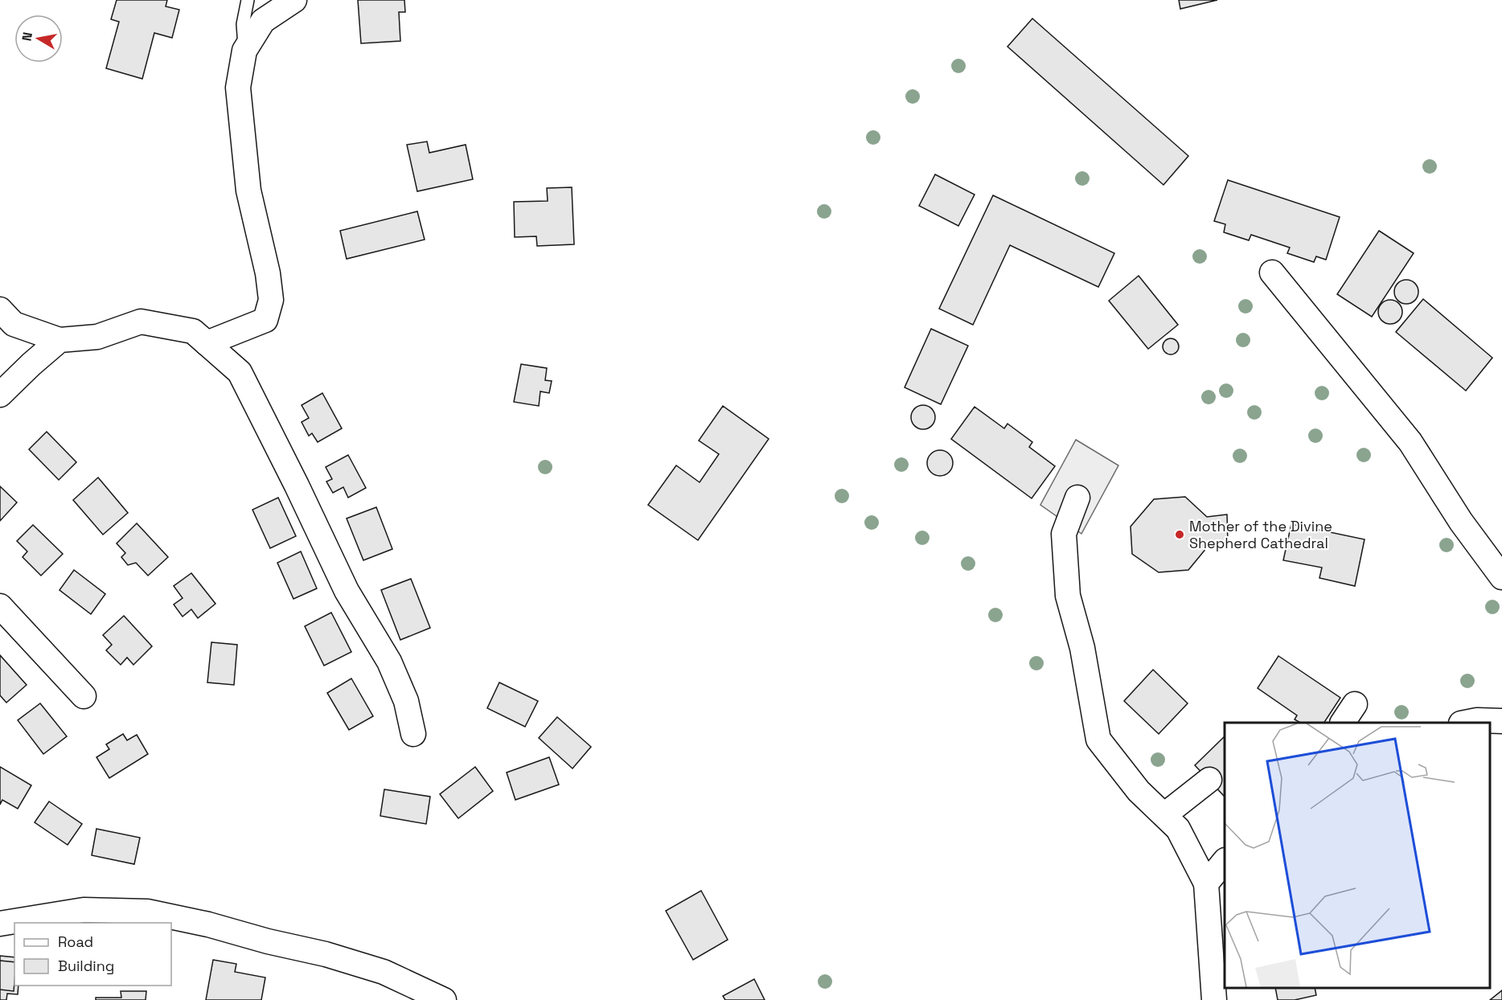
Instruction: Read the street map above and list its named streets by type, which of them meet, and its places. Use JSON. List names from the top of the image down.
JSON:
{
  "places": ["Mother of the Divine Shepherd Cathedral"],
  "legend": ["Road", "Building"],
  "north": "left"
}
